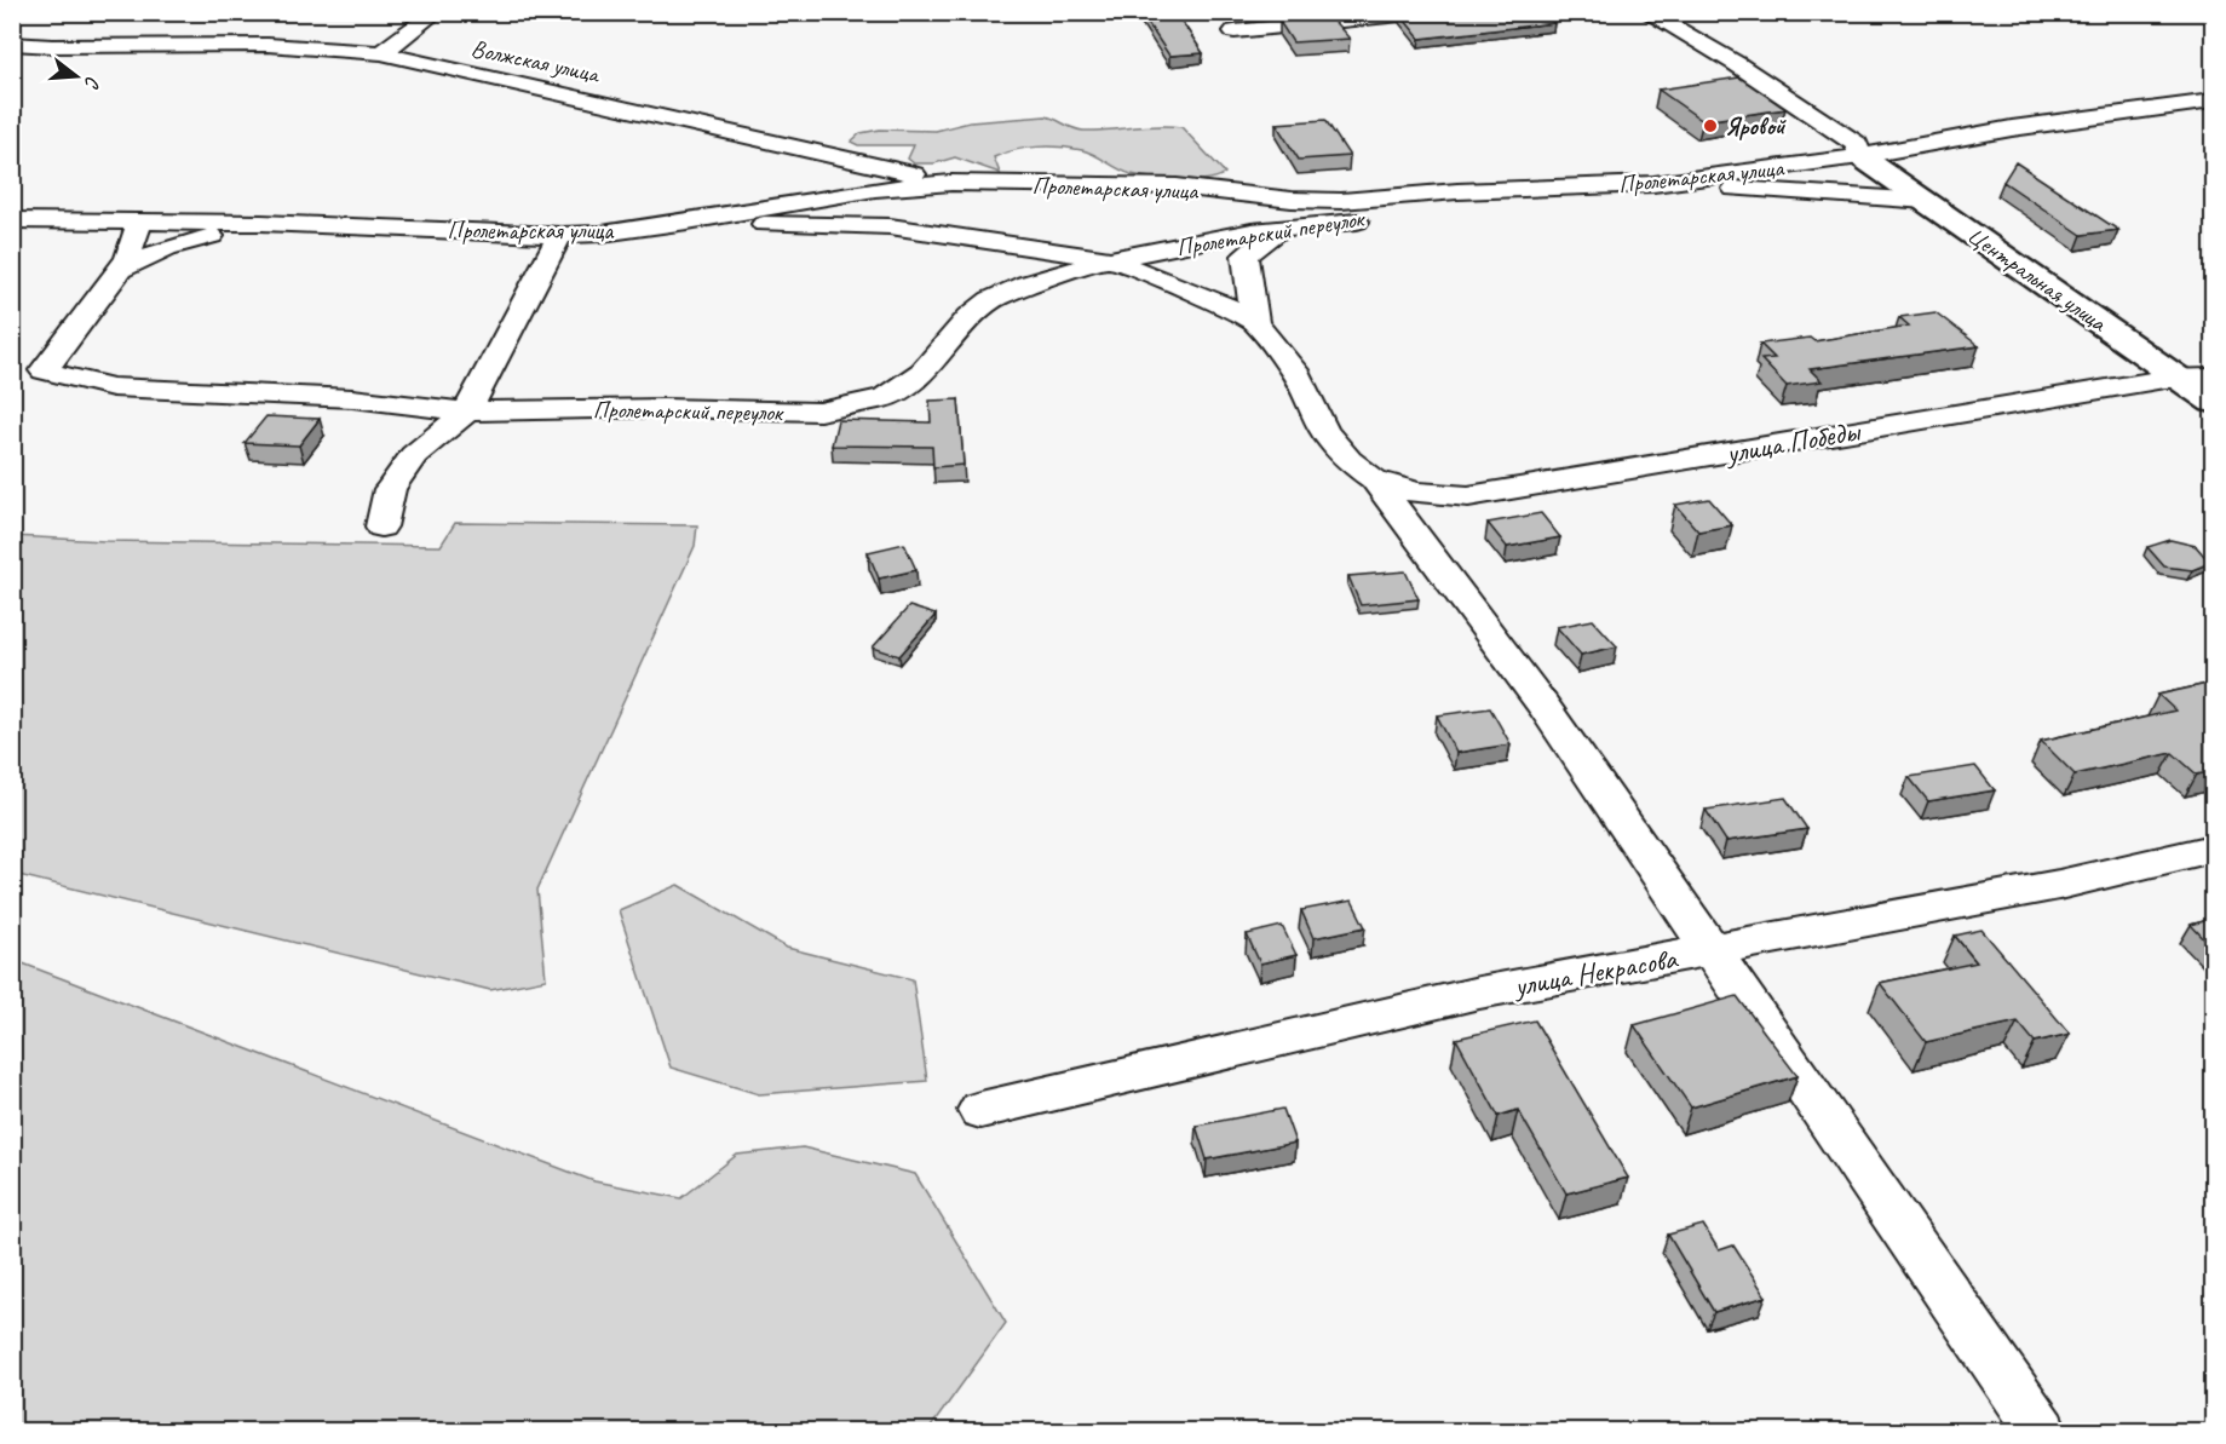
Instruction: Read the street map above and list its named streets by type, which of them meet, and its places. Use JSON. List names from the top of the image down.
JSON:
{
  "streets": {
    "street": [
      "Волжская улица",
      "Пролетарская улица",
      "Пролетарский переулок",
      "Центральная улица",
      "улица Победы",
      "улица Некрасова"
    ]
  },
  "crossings": [
    ["Волжская улица", "Пролетарская улица"],
    ["Пролетарская улица", "Пролетарский переулок"],
    ["Пролетарская улица", "Центральная улица"],
    ["Центральная улица", "улица Победы"]
  ],
  "places": ["Яровой"],
  "north": "right"
}
